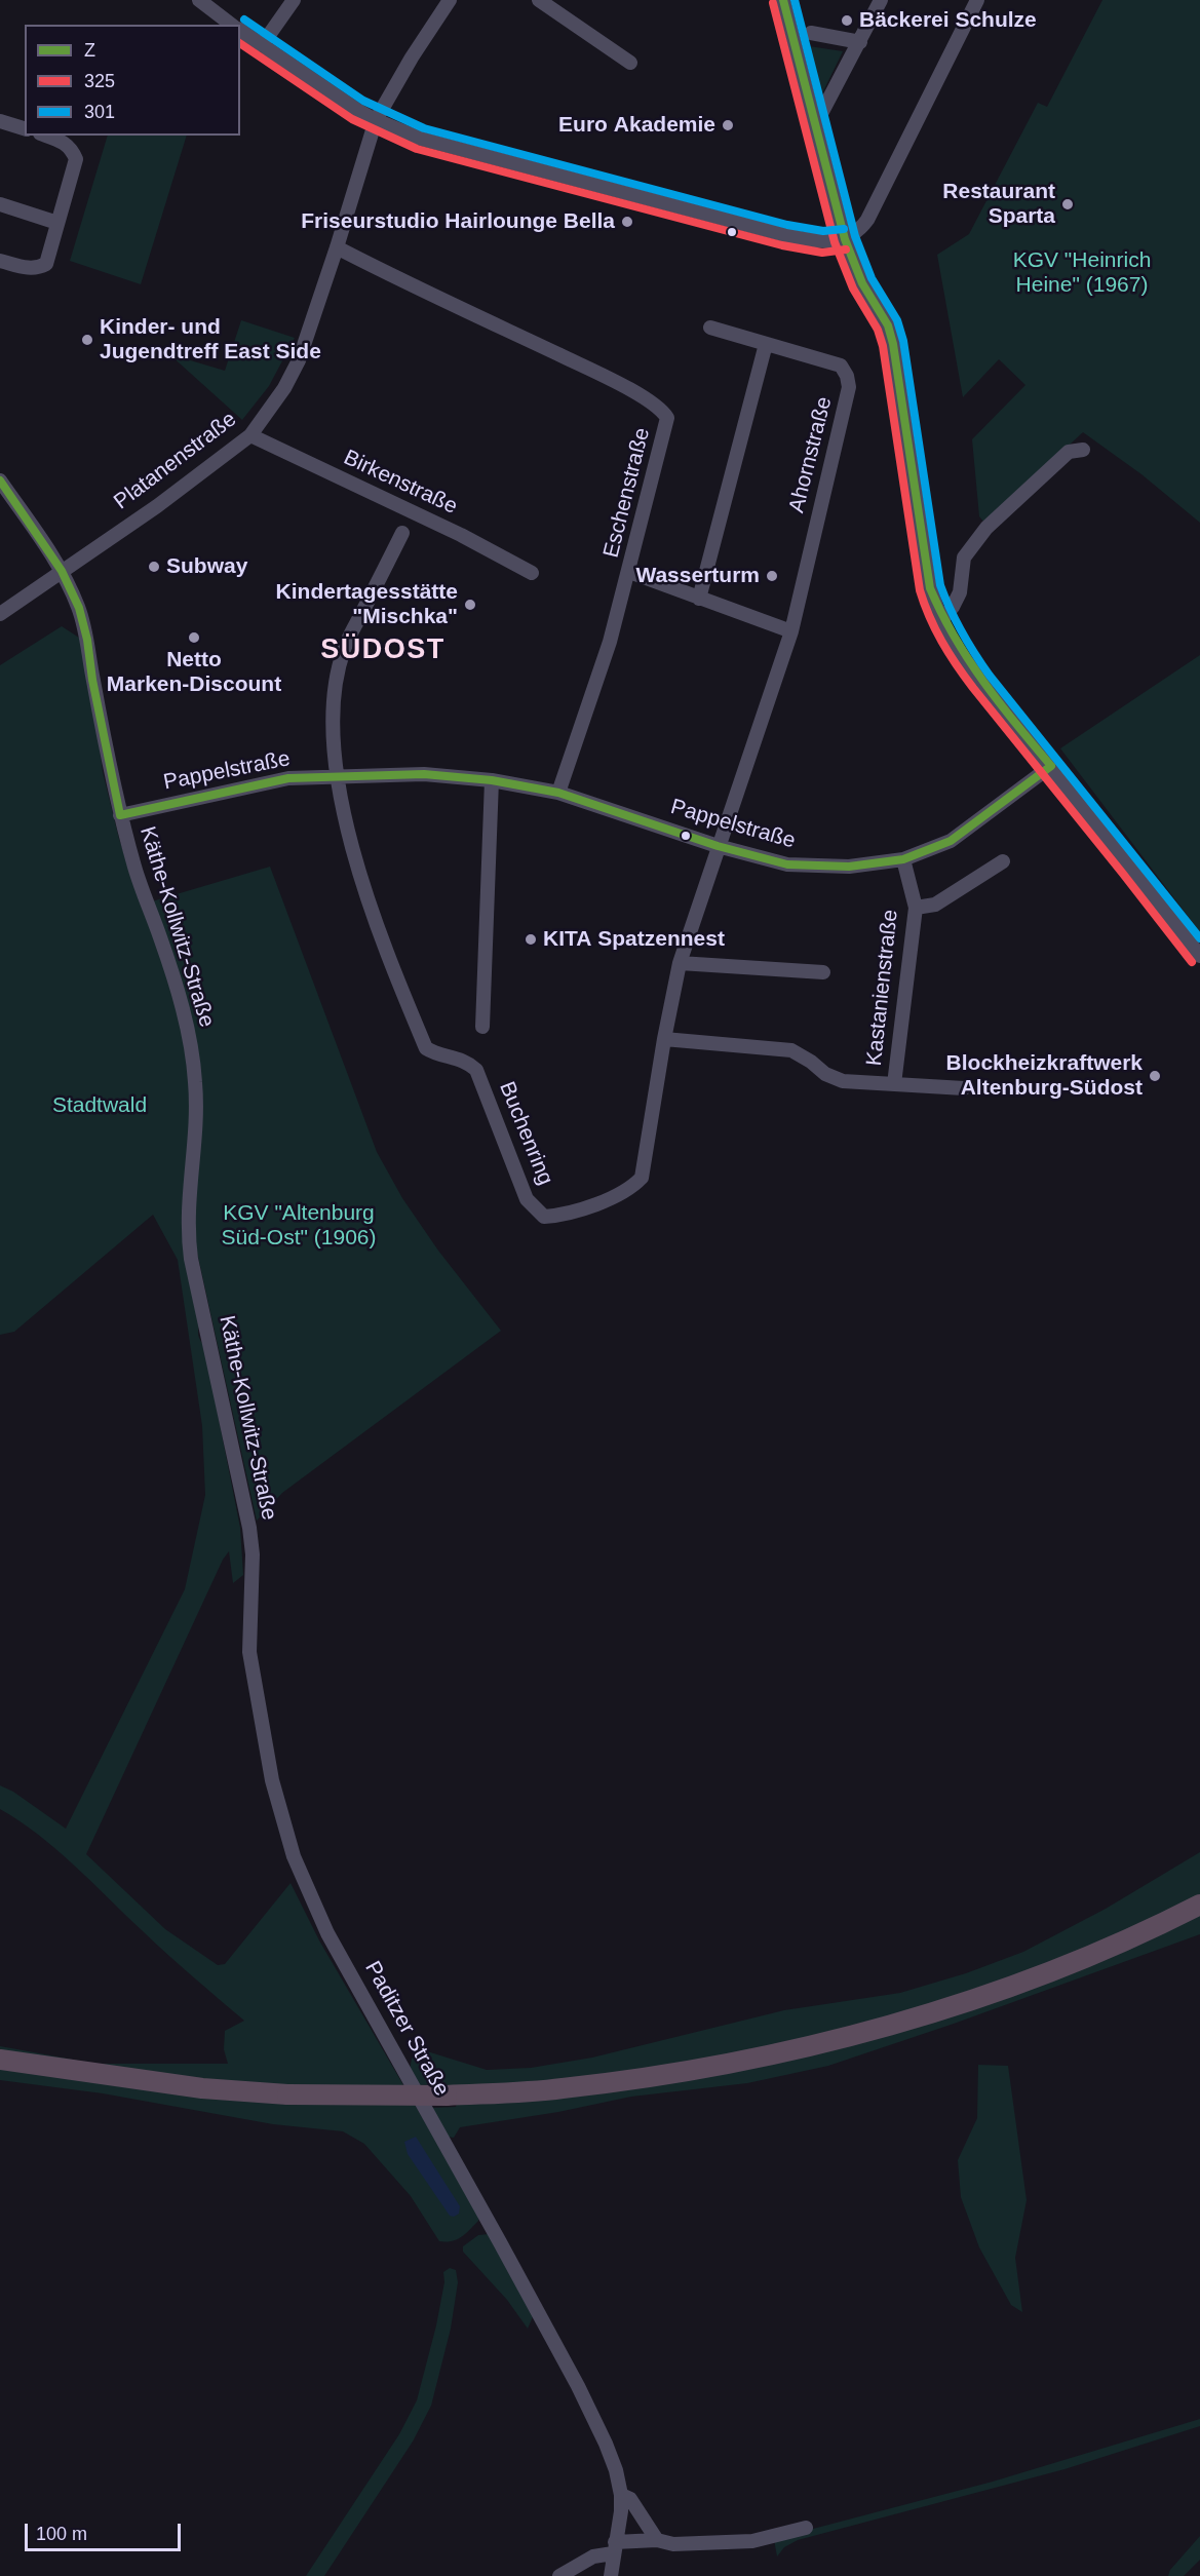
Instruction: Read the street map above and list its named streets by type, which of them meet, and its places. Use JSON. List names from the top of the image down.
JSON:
{
  "streets": {
    "street": [
      "Ahornstraße",
      "Platanenstraße",
      "Birkenstraße",
      "Eschenstraße",
      "Pappelstraße",
      "Käthe-Kollwitz-Straße",
      "Kastanienstraße",
      "Buchenring",
      "Paditzer Straße"
    ]
  },
  "crossings": [
    ["Ahornstraße", "Pappelstraße"],
    ["Ahornstraße", "Buchenring"],
    ["Platanenstraße", "Birkenstraße"],
    ["Platanenstraße", "Eschenstraße"],
    ["Platanenstraße", "Käthe-Kollwitz-Straße"],
    ["Birkenstraße", "Pappelstraße"],
    ["Birkenstraße", "Buchenring"],
    ["Eschenstraße", "Pappelstraße"],
    ["Pappelstraße", "Käthe-Kollwitz-Straße"],
    ["Pappelstraße", "Kastanienstraße"],
    ["Pappelstraße", "Buchenring"],
    ["Käthe-Kollwitz-Straße", "Paditzer Straße"],
    ["Kastanienstraße", "Buchenring"]
  ],
  "districts": ["SÜDOST"],
  "parks": ["KGV \"Heinrich Heine\" (1967)", "Stadtwald", "KGV \"Altenburg Süd-Ost\" (1906)"],
  "places": [
    "Bäckerei Schulze",
    "Euro Akademie",
    "Restaurant Sparta",
    "Friseurstudio Hairlounge Bella",
    "Kinder- und Jugendtreff East Side",
    "Subway",
    "Wasserturm",
    "Kindertagesstätte \"Mischka\"",
    "Netto Marken-Discount",
    "KITA Spatzennest",
    "Blockheizkraftwerk Altenburg-Südost"
  ],
  "lines": ["transit line Z", "transit line 301", "transit line 325"],
  "legend": ["Z", "325", "301"],
  "scale_bar": "100 m"
}
